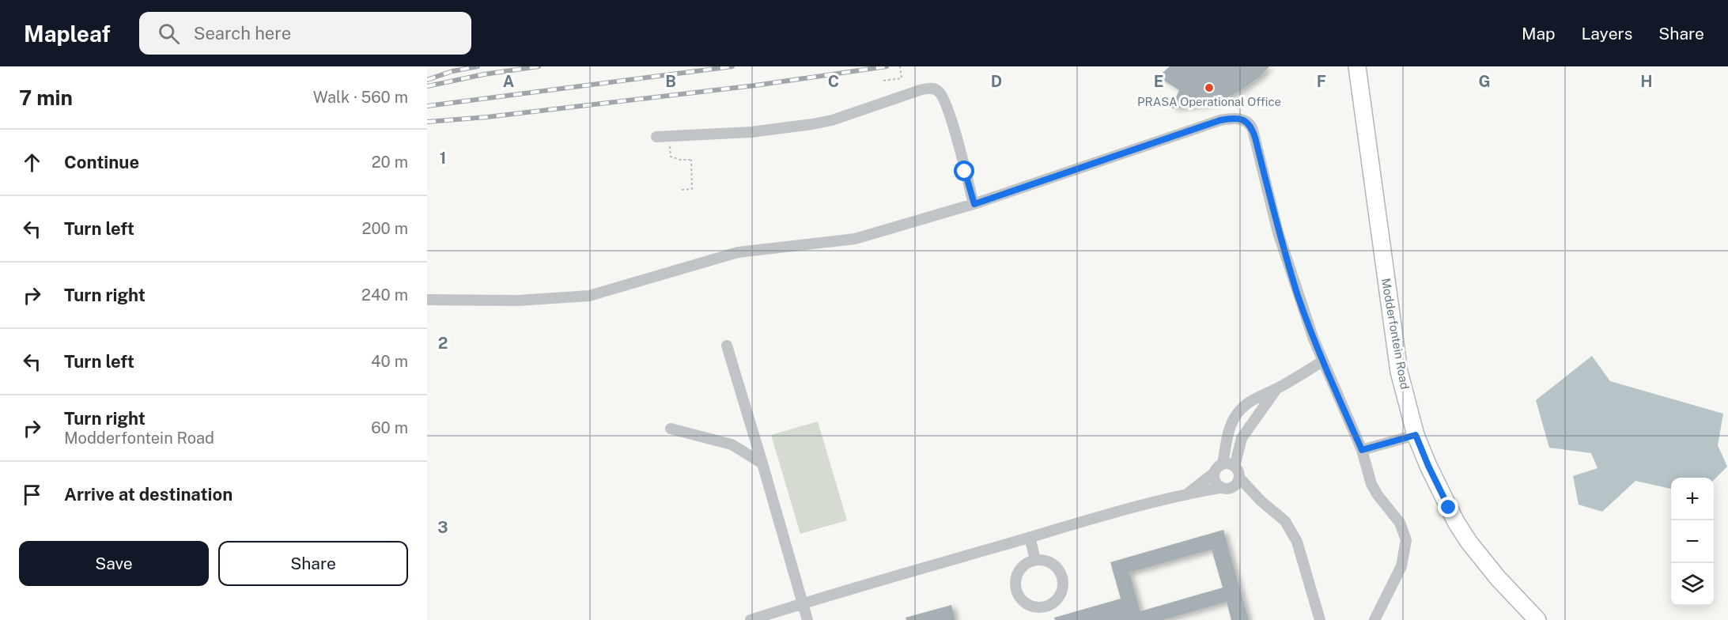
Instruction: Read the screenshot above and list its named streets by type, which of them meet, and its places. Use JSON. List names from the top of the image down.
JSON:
{
  "streets": {
    "main road": ["Modderfontein Road"]
  },
  "places": ["PRASA Operational Office"],
  "page": {
    "header": "Mapleaf",
    "search": "Search here",
    "nav": ["Map", "Layers", "Share"],
    "heading": ["7 min", "Walk · 560 m"],
    "list": [
      ["Continue", "20 m"],
      ["Turn left", "200 m"],
      ["Turn right", "240 m"],
      ["Turn left", "40 m"],
      ["Turn right", "Modderfontein Road", "60 m"],
      "Arrive at destination"
    ],
    "map_buttons": ["+", "−"],
    "buttons": ["Save", "Share"]
  },
  "grid": {
    "columns": [
      "A",
      "B",
      "C",
      "D",
      "E",
      "F",
      "G",
      "H"
    ],
    "rows": ["1", "2", "3"]
  }
}
